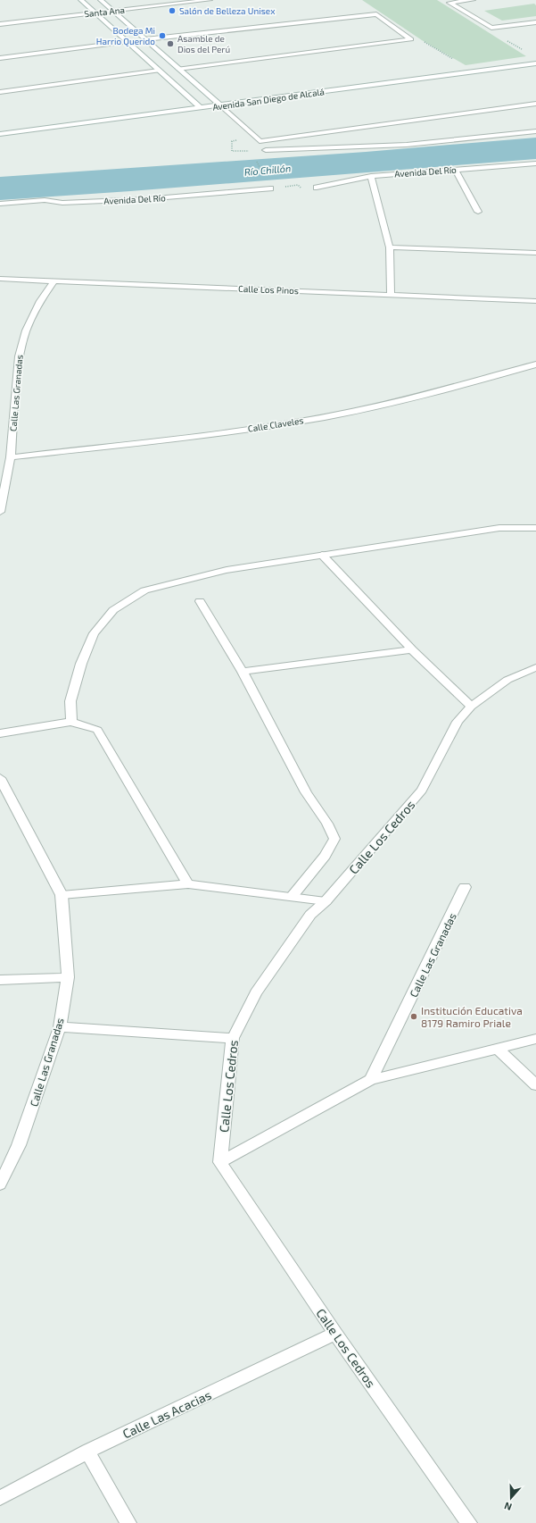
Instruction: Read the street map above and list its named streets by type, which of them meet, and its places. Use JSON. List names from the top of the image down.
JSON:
{
  "streets": {
    "street": [
      "Santa Ana",
      "Avenida San Diego de Alcalá",
      "Avenida Del Río",
      "Calle Los Pinos",
      "Calle Las Granadas",
      "Calle Claveles",
      "Calle Los Cedros",
      "Calle Las Acacias"
    ]
  },
  "crossings": [
    ["Calle Los Pinos", "Calle Las Granadas"],
    ["Calle Las Granadas", "Calle Claveles"],
    ["Calle Los Cedros", "Calle Las Acacias"]
  ],
  "water": ["Río Chillón"],
  "places": [
    "Salón de Belleza Unisex",
    "Bodega Mi Harrio Querido",
    "Asamble de Dios del Perú",
    "Institución Educativa 8179 Ramiro Priale"
  ],
  "north": "bottom"
}
